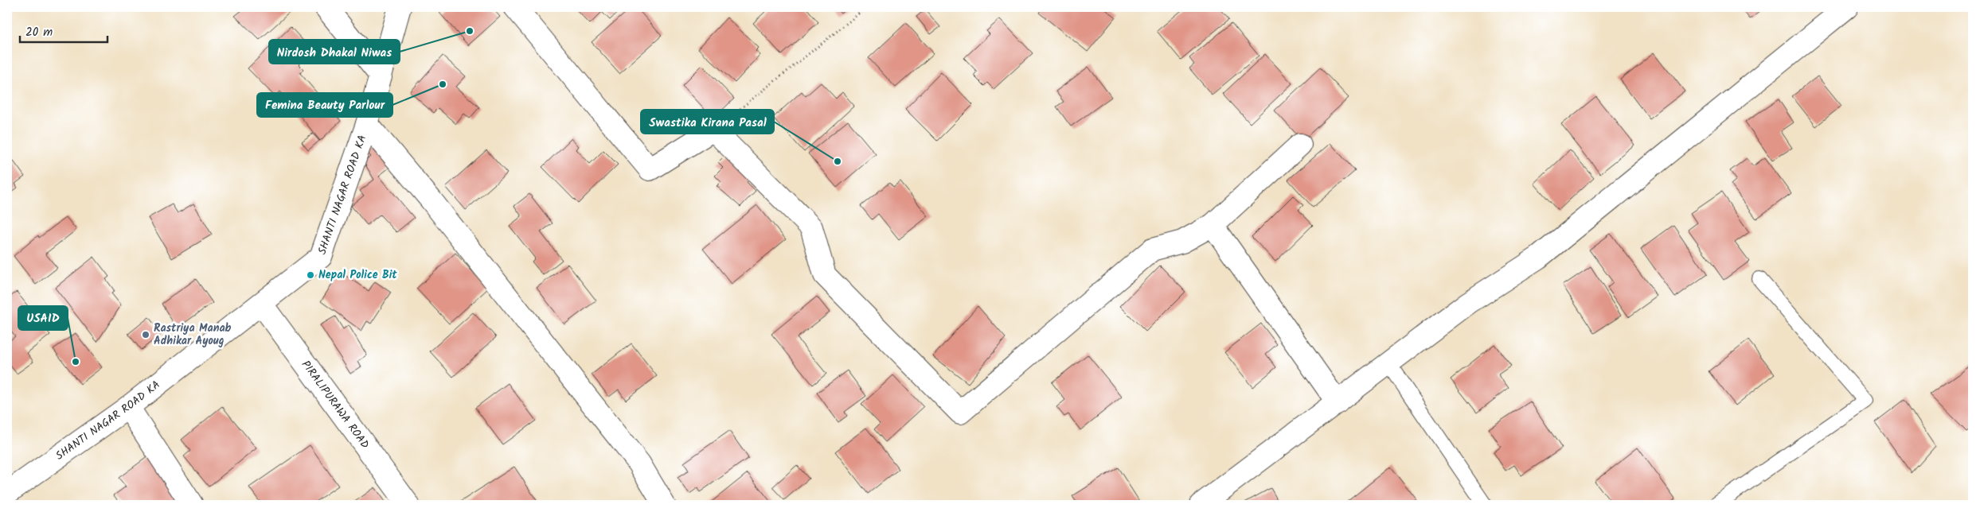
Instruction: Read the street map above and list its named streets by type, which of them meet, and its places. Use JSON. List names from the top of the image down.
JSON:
{
  "streets": {
    "street": ["SHANTI NAGAR ROAD KA", "PIRALIPURAWA ROAD"]
  },
  "crossings": [
    ["SHANTI NAGAR ROAD KA", "PIRALIPURAWA ROAD"]
  ],
  "places": [
    "Nirdosh Dhakal Niwas",
    "Femina Beauty Parlour",
    "Swastika Kirana Pasal",
    "Nepal Police Bit",
    "Rastriya Manab Adhikar Ayoug",
    "USAID"
  ],
  "scale_bar": "20 m"
}
